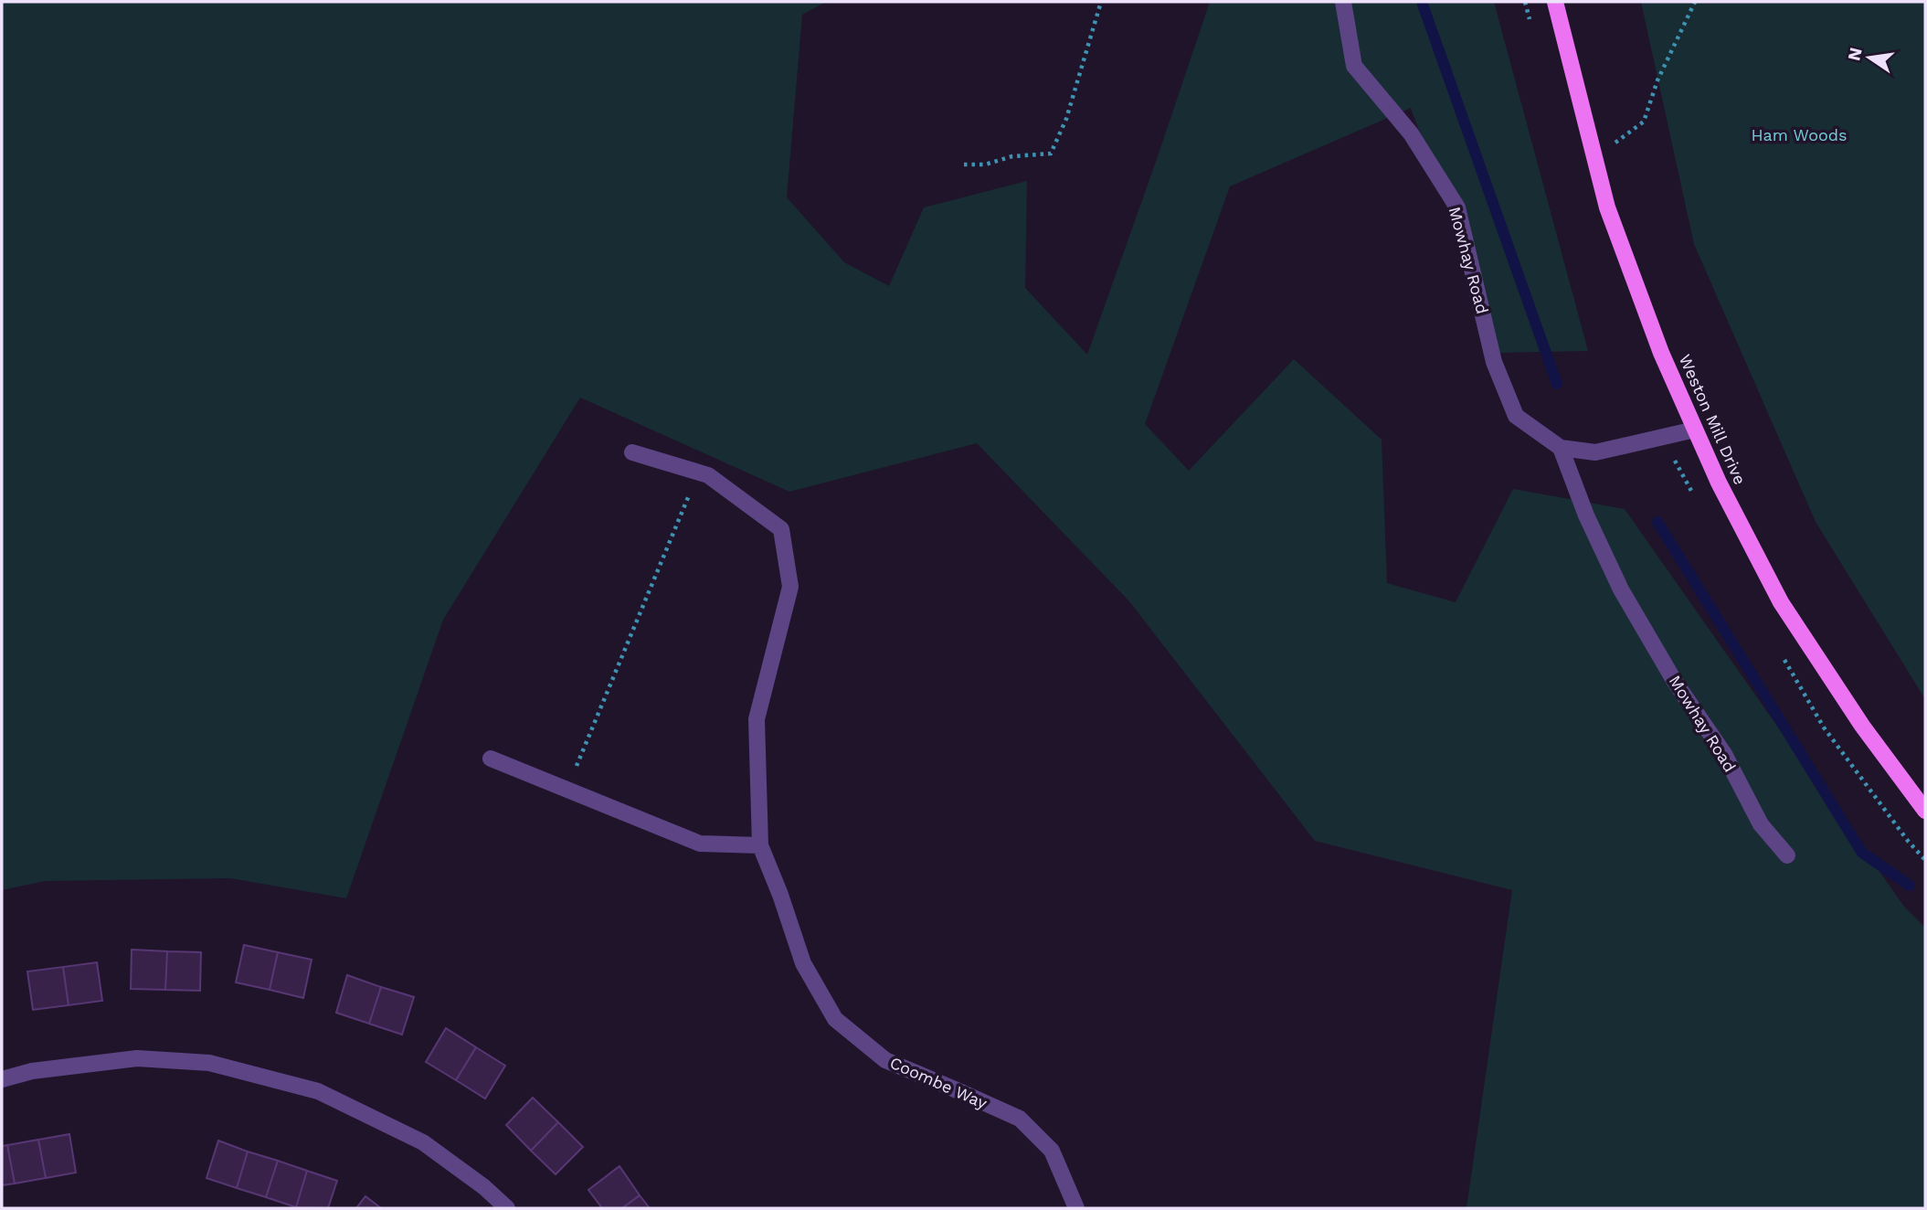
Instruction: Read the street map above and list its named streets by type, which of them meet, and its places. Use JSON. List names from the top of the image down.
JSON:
{
  "streets": {
    "main road": ["Weston Mill Drive"],
    "street": ["Mowhay Road", "Coombe Way"]
  },
  "crossings": [
    ["Mowhay Road", "Weston Mill Drive"]
  ],
  "parks": ["Ham Woods"],
  "north": "left"
}
